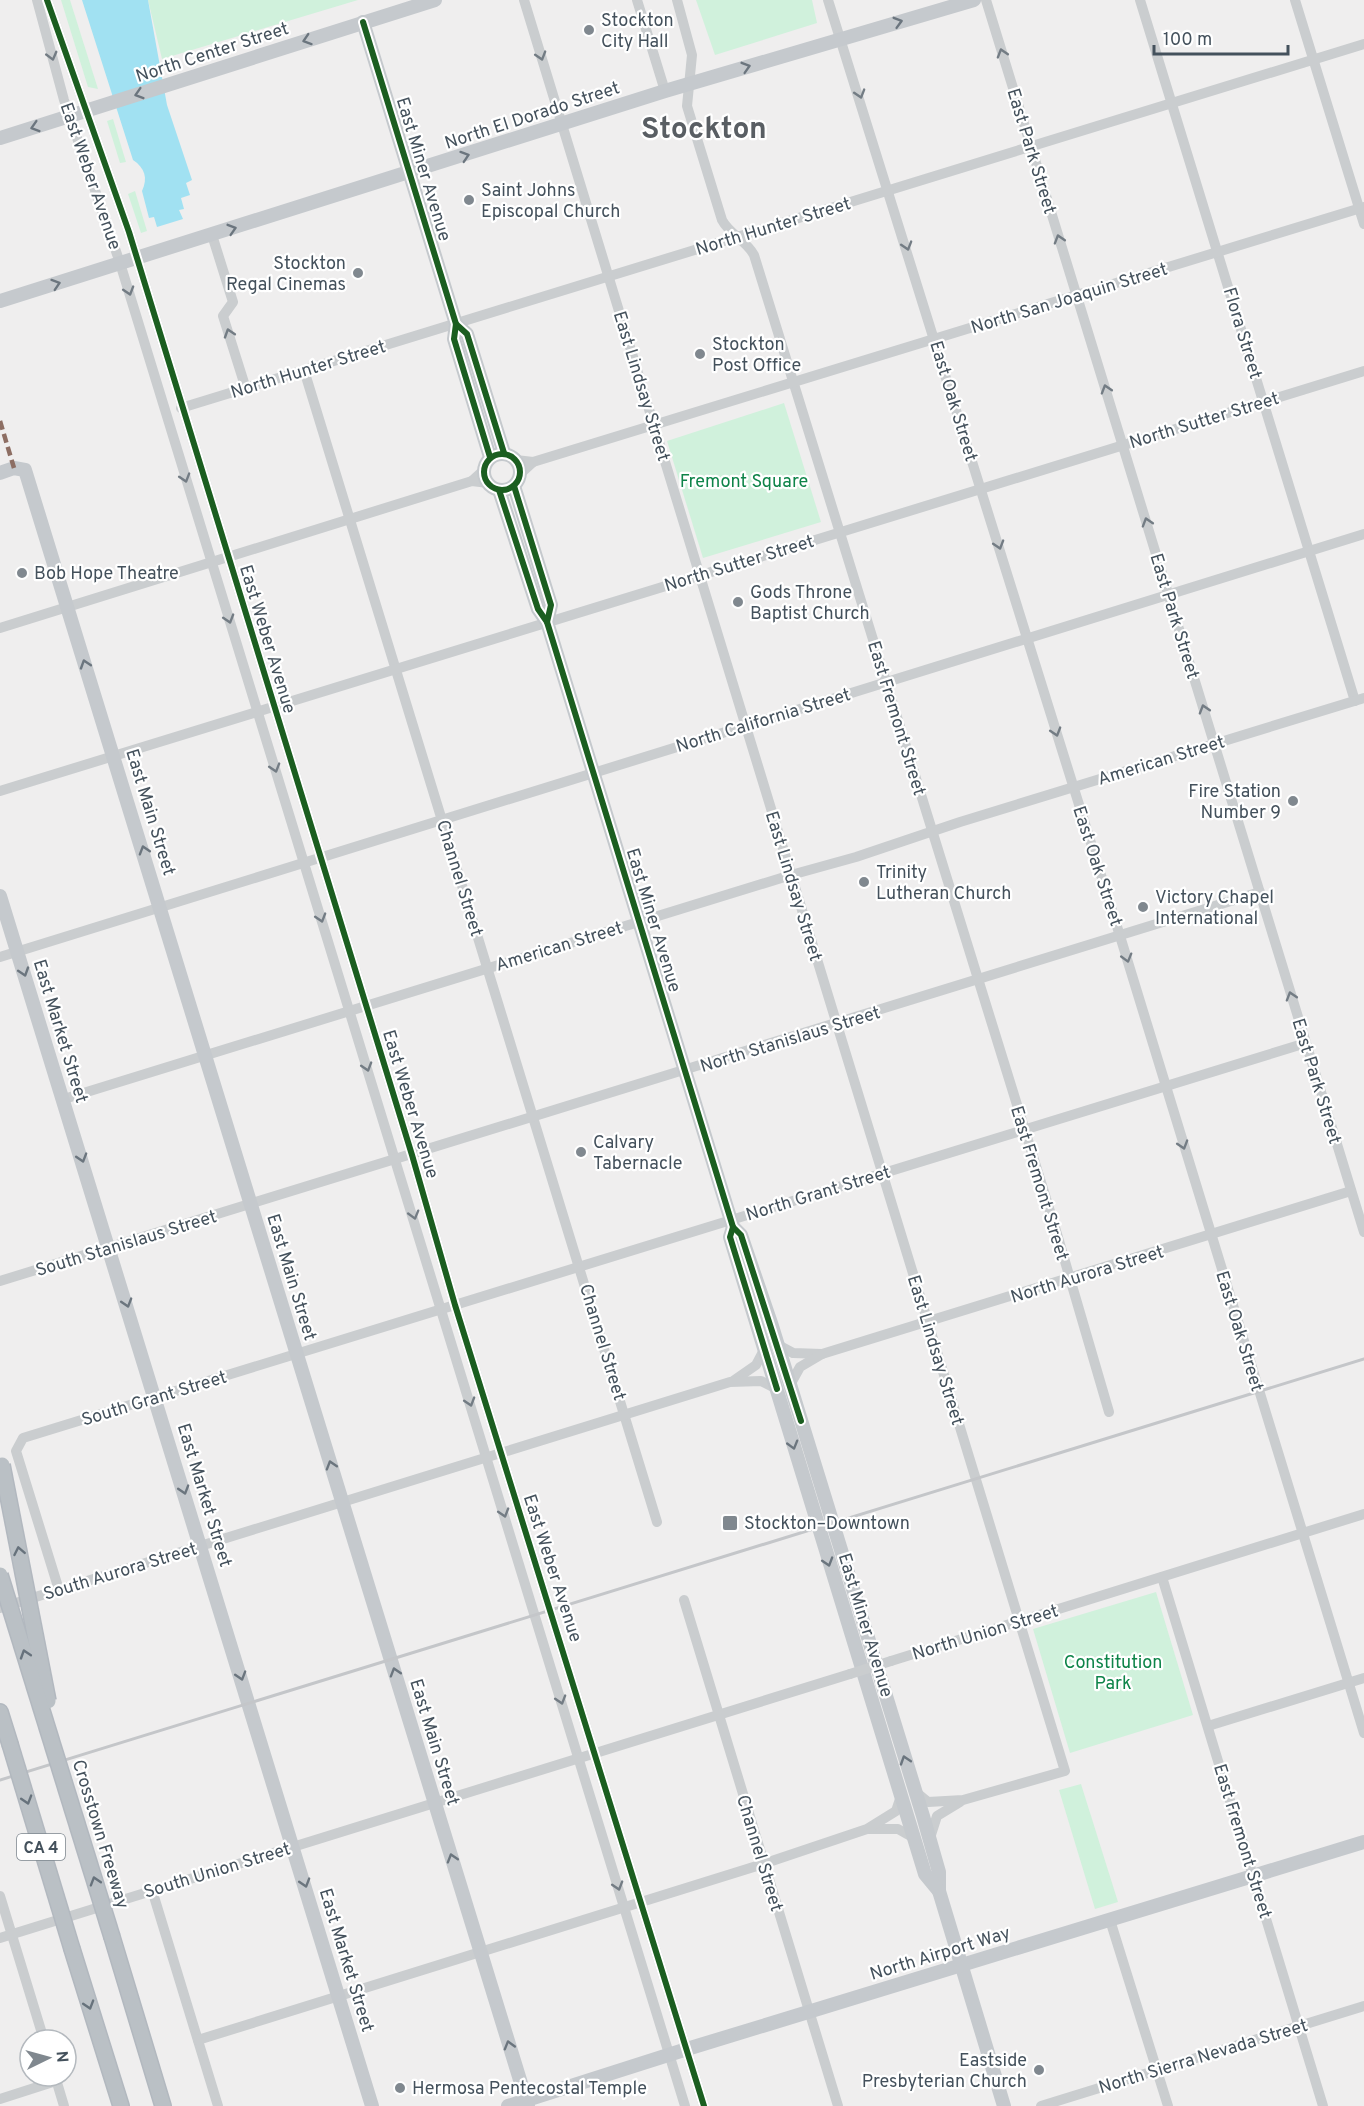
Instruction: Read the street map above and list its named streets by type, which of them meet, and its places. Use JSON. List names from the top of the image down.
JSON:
{
  "streets": {
    "highway": ["Crosstown Freeway", "CA 4"],
    "main road": [
      "North Center Street",
      "North El Dorado Street",
      "East Miner Avenue",
      "East Main Street",
      "East Market Street",
      "North Airport Way"
    ],
    "street": [
      "East Park Street",
      "East Weber Avenue",
      "North Hunter Street",
      "North San Joaquin Street",
      "Flora Street",
      "East Lindsay Street",
      "East Oak Street",
      "North Sutter Street",
      "East Fremont Street",
      "North California Street",
      "American Street",
      "Channel Street",
      "North Stanislaus Street",
      "North Grant Street",
      "South Stanislaus Street",
      "North Aurora Street",
      "South Grant Street",
      "South Aurora Street",
      "North Union Street",
      "South Union Street",
      "North Sierra Nevada Street"
    ]
  },
  "crossings": [
    ["North Center Street", "East Miner Avenue"],
    ["North Center Street", "East Weber Avenue"],
    ["North El Dorado Street", "East Miner Avenue"],
    ["North El Dorado Street", "East Weber Avenue"],
    ["North El Dorado Street", "East Lindsay Street"],
    ["North El Dorado Street", "East Oak Street"],
    ["North El Dorado Street", "East Fremont Street"],
    ["East Park Street", "North Hunter Street"],
    ["East Park Street", "North San Joaquin Street"],
    ["East Park Street", "North Sutter Street"],
    ["East Park Street", "North California Street"],
    ["East Park Street", "American Street"],
    ["East Park Street", "North Stanislaus Street"],
    ["East Park Street", "North Grant Street"],
    ["East Park Street", "North Aurora Street"],
    ["East Miner Avenue", "North Hunter Street"],
    ["East Miner Avenue", "North San Joaquin Street"],
    ["East Miner Avenue", "North Sutter Street"],
    ["East Miner Avenue", "North California Street"],
    ["East Miner Avenue", "American Street"],
    ["East Miner Avenue", "North Stanislaus Street"],
    ["East Miner Avenue", "North Grant Street"],
    ["East Miner Avenue", "North Aurora Street"],
    ["East Miner Avenue", "North Airport Way"],
    ["East Weber Avenue", "North Hunter Street"],
    ["East Weber Avenue", "North Sutter Street"],
    ["East Weber Avenue", "North California Street"],
    ["East Weber Avenue", "American Street"],
    ["East Weber Avenue", "North Stanislaus Street"],
    ["East Weber Avenue", "North Grant Street"],
    ["East Weber Avenue", "North Union Street"],
    ["East Weber Avenue", "North Airport Way"],
    ["North Hunter Street", "Flora Street"],
    ["North Hunter Street", "East Lindsay Street"],
    ["North Hunter Street", "East Oak Street"],
    ["North Hunter Street", "East Fremont Street"],
    ["North Hunter Street", "Channel Street"],
    ["North San Joaquin Street", "Flora Street"],
    ["North San Joaquin Street", "East Lindsay Street"],
    ["North San Joaquin Street", "East Oak Street"],
    ["North San Joaquin Street", "East Fremont Street"],
    ["Flora Street", "North Sutter Street"],
    ["Flora Street", "North California Street"],
    ["Flora Street", "American Street"],
    ["East Lindsay Street", "North Sutter Street"],
    ["East Lindsay Street", "North California Street"],
    ["East Lindsay Street", "American Street"],
    ["East Lindsay Street", "North Stanislaus Street"],
    ["East Lindsay Street", "North Grant Street"],
    ["East Lindsay Street", "North Aurora Street"],
    ["East Lindsay Street", "North Union Street"],
    ["East Oak Street", "North Sutter Street"],
    ["East Oak Street", "North California Street"],
    ["East Oak Street", "American Street"],
    ["East Oak Street", "North Stanislaus Street"],
    ["East Oak Street", "North Grant Street"],
    ["East Oak Street", "North Aurora Street"],
    ["East Oak Street", "North Union Street"],
    ["North Sutter Street", "East Fremont Street"],
    ["North Sutter Street", "East Main Street"],
    ["North Sutter Street", "Channel Street"],
    ["East Fremont Street", "North California Street"],
    ["East Fremont Street", "American Street"],
    ["East Fremont Street", "North Stanislaus Street"],
    ["East Fremont Street", "North Grant Street"],
    ["East Fremont Street", "North Aurora Street"],
    ["East Fremont Street", "North Union Street"],
    ["East Fremont Street", "North Airport Way"],
    ["East Fremont Street", "North Sierra Nevada Street"],
    ["North California Street", "East Main Street"],
    ["North California Street", "Channel Street"],
    ["North California Street", "East Market Street"],
    ["American Street", "East Main Street"],
    ["American Street", "Channel Street"],
    ["American Street", "East Market Street"],
    ["East Main Street", "North Stanislaus Street"],
    ["East Main Street", "North Grant Street"],
    ["East Main Street", "South Stanislaus Street"],
    ["East Main Street", "South Grant Street"],
    ["East Main Street", "South Aurora Street"],
    ["East Main Street", "North Union Street"],
    ["East Main Street", "South Union Street"],
    ["East Main Street", "North Airport Way"],
    ["Channel Street", "North Stanislaus Street"],
    ["Channel Street", "North Grant Street"],
    ["Channel Street", "North Union Street"],
    ["Channel Street", "North Airport Way"],
    ["East Market Street", "South Stanislaus Street"],
    ["East Market Street", "South Grant Street"],
    ["East Market Street", "South Aurora Street"],
    ["East Market Street", "South Union Street"],
    ["North Stanislaus Street", "South Stanislaus Street"],
    ["North Grant Street", "South Grant Street"],
    ["South Grant Street", "South Aurora Street"],
    ["North Union Street", "South Union Street"]
  ],
  "one_way": [
    "North Center Street",
    "North El Dorado Street",
    "East Park Street",
    "East Oak Street",
    "East Main Street",
    "East Market Street"
  ],
  "districts": ["Stockton"],
  "parks": ["Fremont Square", "Constitution Park"],
  "places": {
    "other": [
      "Stockton City Hall",
      "Saint Johns Episcopal Church",
      "Stockton Regal Cinemas",
      "Stockton Post Office",
      "Bob Hope Theatre",
      "Gods Throne Baptist Church",
      "Fire Station Number 9",
      "Trinity Lutheran Church",
      "Victory Chapel International",
      "Calvary Tabernacle",
      "Eastside Presbyterian Church",
      "Hermosa Pentecostal Temple"
    ],
    "transit": ["Stockton–Downtown"]
  },
  "scale_bar": "100 m",
  "north": "right"
}
